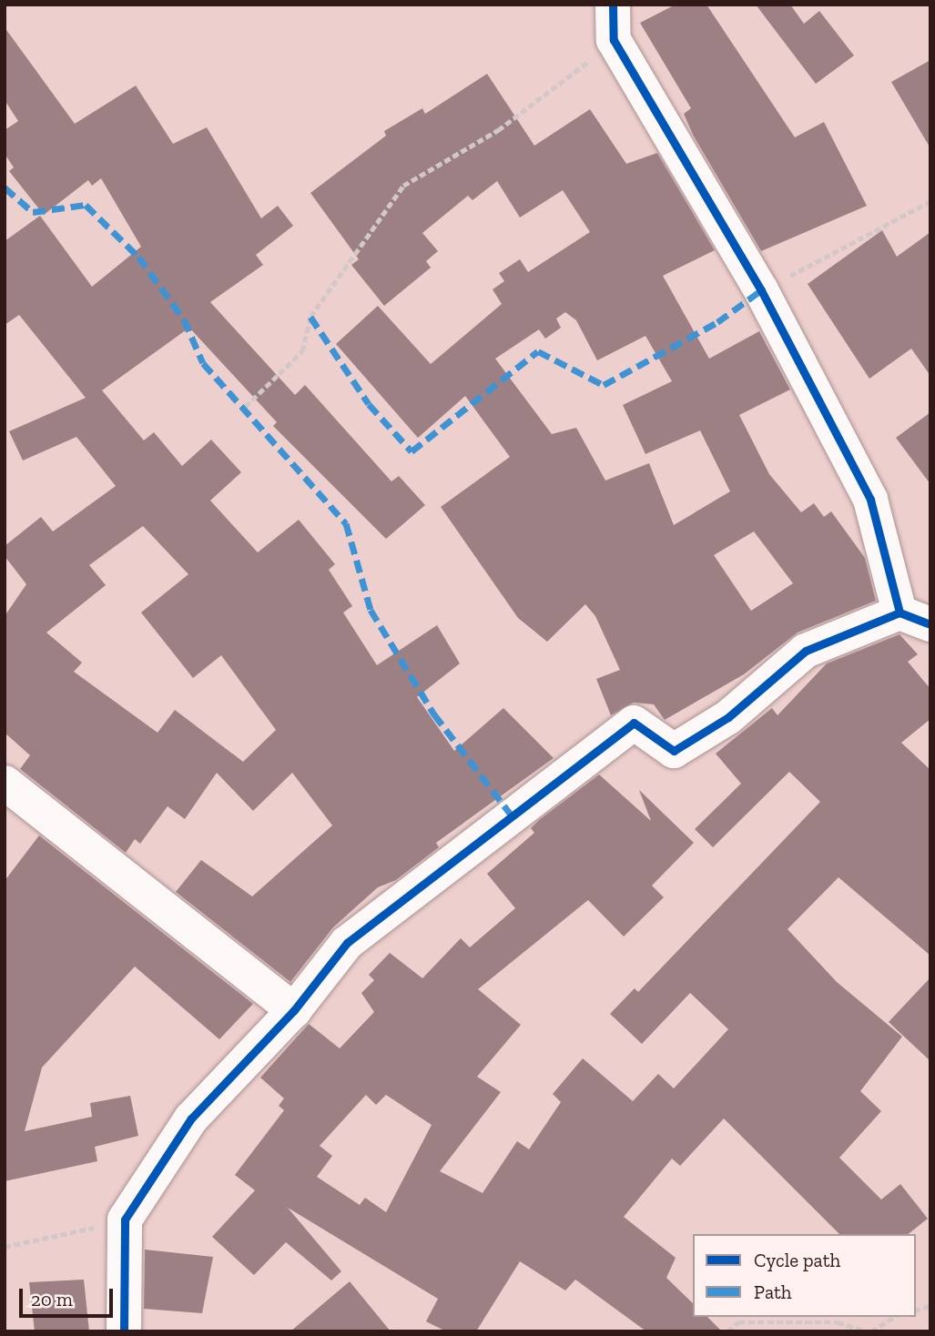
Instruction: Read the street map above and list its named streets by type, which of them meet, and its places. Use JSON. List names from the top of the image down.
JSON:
{
  "legend": ["Cycle path", "Path"],
  "scale_bar": "20 m"
}
